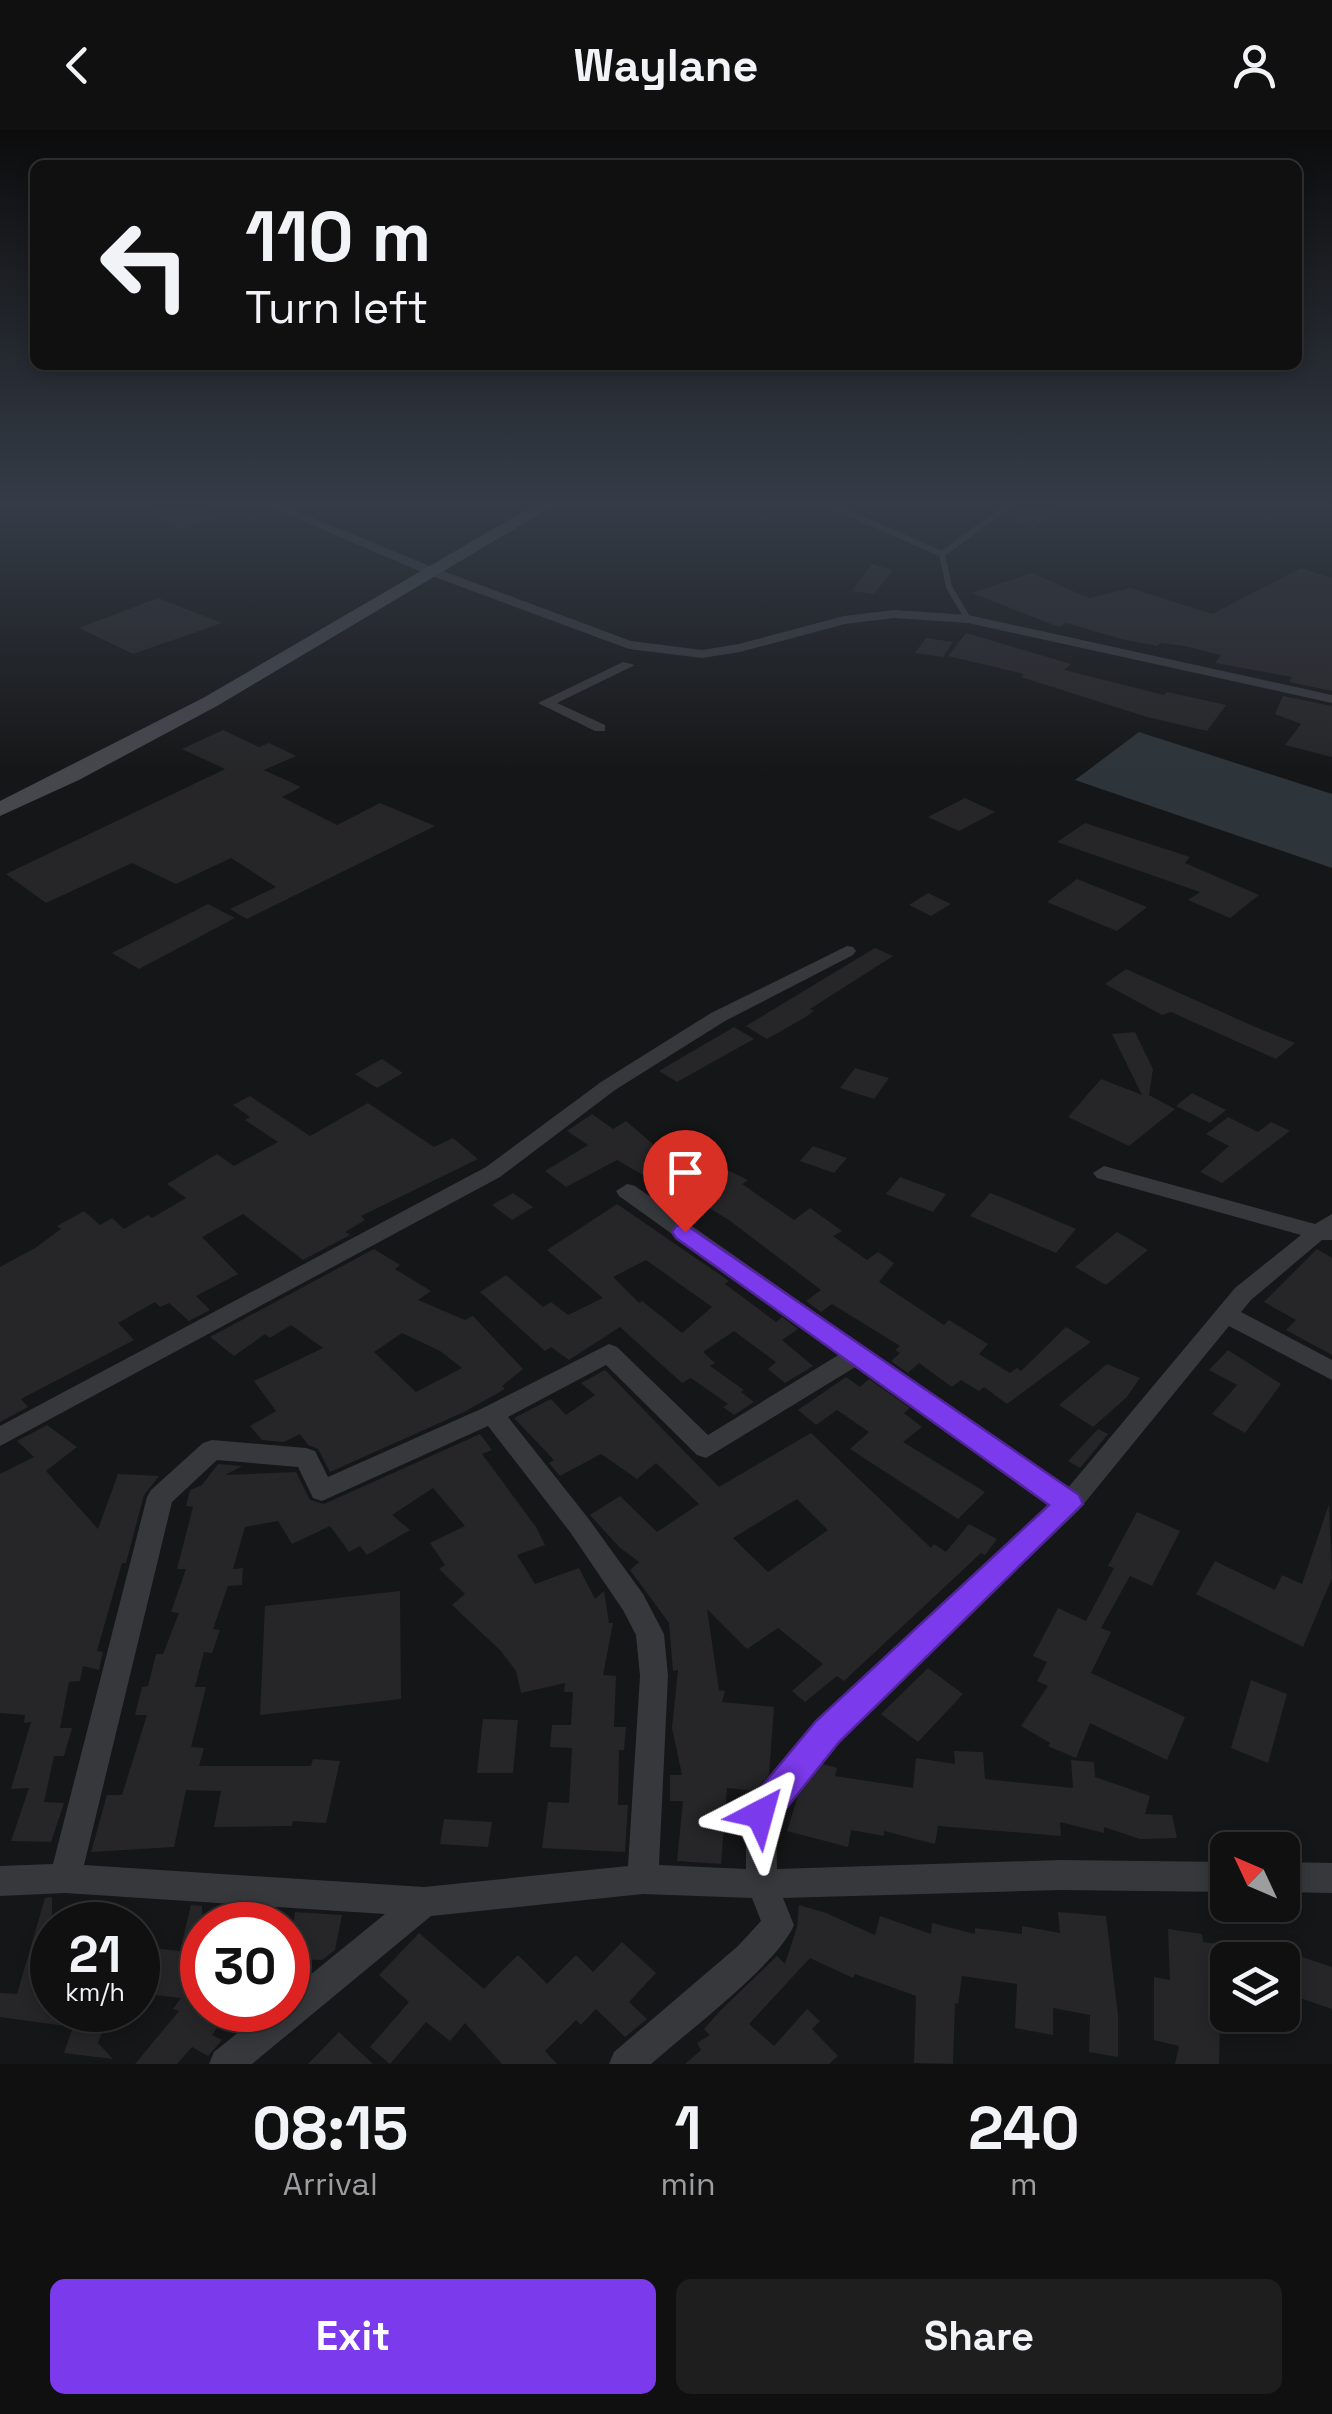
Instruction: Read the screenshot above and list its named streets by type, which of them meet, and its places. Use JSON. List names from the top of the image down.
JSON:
{
  "north": "top left",
  "page": {
    "header": "Waylane",
    "turn": ["110 m", "Turn left"],
    "speed": "21 km/h",
    "limit": "30",
    "eta": [
      "08:15",
      "Arrival",
      "1",
      "min",
      "240",
      "m"
    ],
    "buttons": ["Exit", "Share"]
  }
}
